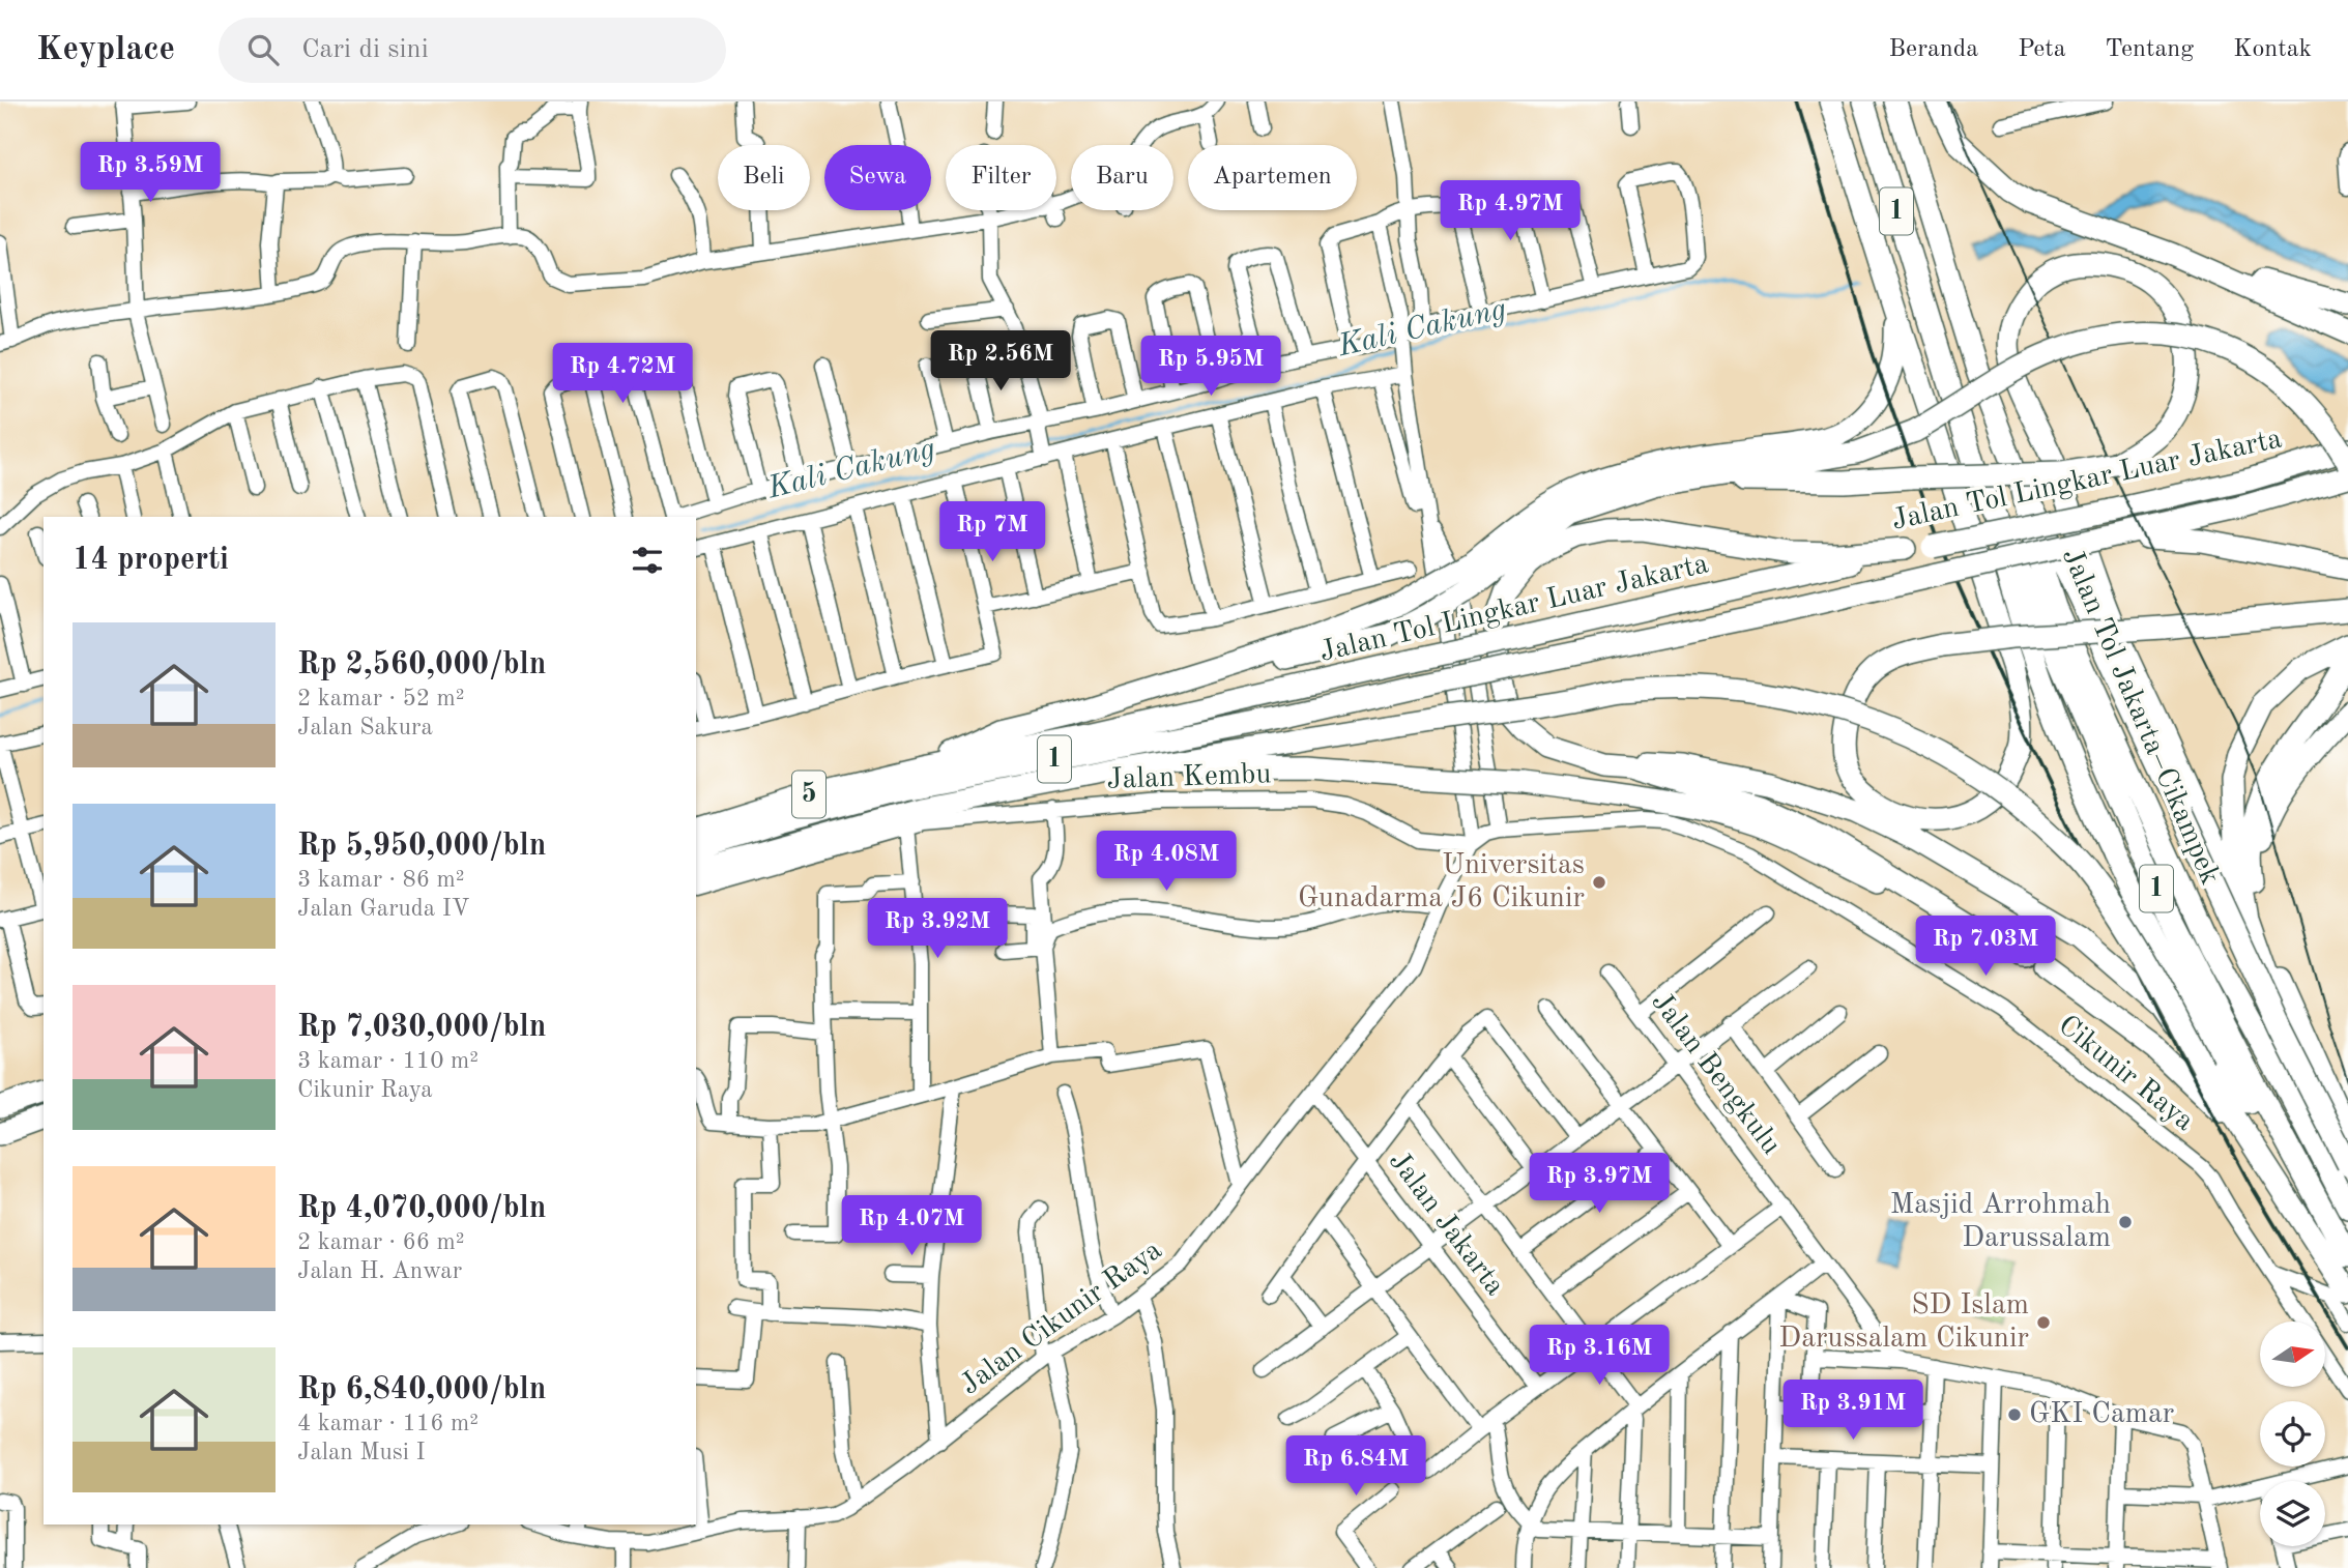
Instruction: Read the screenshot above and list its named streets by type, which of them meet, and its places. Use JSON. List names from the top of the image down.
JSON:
{
  "streets": {
    "highway": [
      "1",
      "Jalan Tol Lingkar Luar Jakarta",
      "Jalan Tol Jakarta–Cikampek",
      "5"
    ],
    "street": [
      "Jalan Kembu",
      "Jalan Bengkulu",
      "Cikunir Raya",
      "Jalan Jakarta",
      "Jalan Cikunir Raya"
    ]
  },
  "crossings": [
    ["Jalan Kembu", "Jalan Cikunir Raya"],
    ["Jalan Jakarta", "Jalan Cikunir Raya"]
  ],
  "water": ["Kali Cakung"],
  "places": [
    "Universitas Gunadarma J6 Cikunir",
    "Masjid Arrohmah Darussalam",
    "SD Islam Darussalam Cikunir",
    "GKI Camar"
  ],
  "north": "right",
  "page": {
    "header": "Keyplace",
    "search": "Cari di sini",
    "nav": [
      "Beranda",
      "Peta",
      "Tentang",
      "Kontak"
    ],
    "price": [
      "Rp 3.59M",
      "Rp 4.97M",
      "Rp 2.56M",
      "Rp 5.95M",
      "Rp 4.72M",
      "Rp 7M",
      "Rp 4.08M",
      "Rp 3.92M",
      "Rp 7.03M",
      "Rp 3.97M",
      "Rp 4.07M",
      "Rp 3.16M",
      "Rp 3.91M",
      "Rp 6.84M"
    ],
    "chip": [
      "Beli",
      "Sewa",
      "Filter",
      "Baru",
      "Apartemen"
    ],
    "heading": "14 properti",
    "list": [
      {
        "name": "Rp 2,560,000/bln",
        "note": "2 kamar · 52 m² · Jalan Sakura"
      },
      {
        "name": "Rp 5,950,000/bln",
        "note": "3 kamar · 86 m² · Jalan Garuda IV"
      },
      {
        "name": "Rp 7,030,000/bln",
        "note": "3 kamar · 110 m² · Cikunir Raya"
      },
      {
        "name": "Rp 4,070,000/bln",
        "note": "2 kamar · 66 m² · Jalan H. Anwar"
      },
      {
        "name": "Rp 6,840,000/bln",
        "note": "4 kamar · 116 m² · Jalan Musi I"
      }
    ]
  }
}
